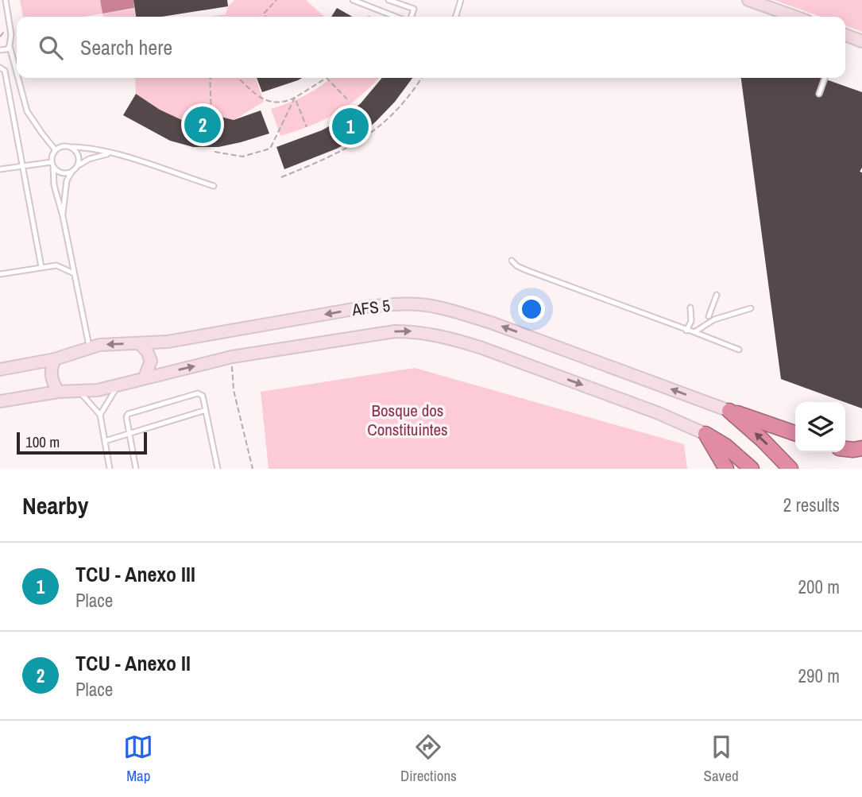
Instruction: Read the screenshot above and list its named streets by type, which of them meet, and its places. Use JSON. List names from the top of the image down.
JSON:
{
  "streets": {
    "main road": ["AFS 5"]
  },
  "parks": ["Bosque dos Constituintes"],
  "scale_bar": "100 m",
  "page": {
    "search": "Search here",
    "pins": ["2", "1"],
    "scale": "100 m",
    "heading": ["Nearby", "2 results"],
    "list": [
      {
        "mark": "1",
        "name": "TCU - Anexo III",
        "note": "Place",
        "value": "200 m"
      },
      {
        "mark": "2",
        "name": "TCU - Anexo II",
        "note": "Place",
        "value": "290 m"
      }
    ],
    "nav": ["Map", "Directions", "Saved"]
  }
}
